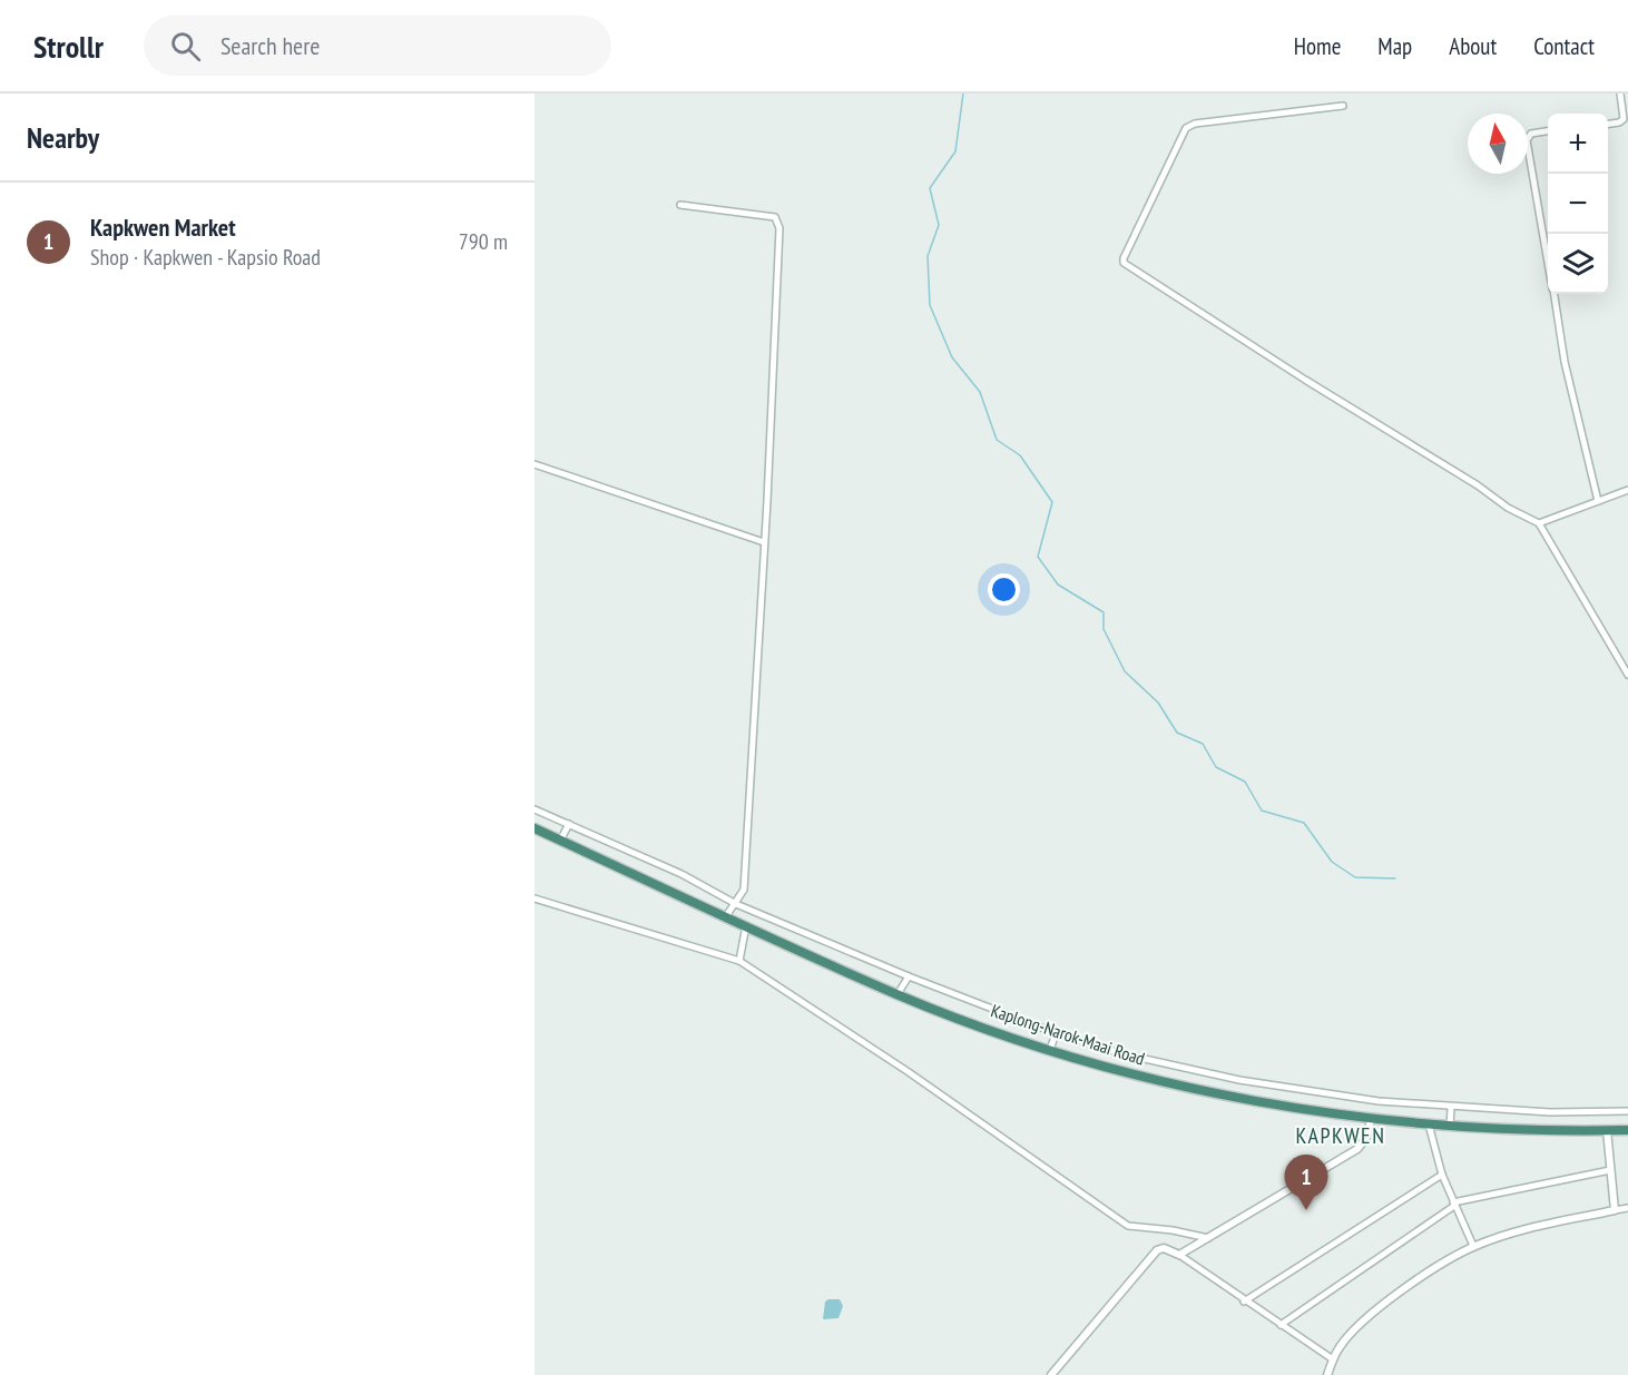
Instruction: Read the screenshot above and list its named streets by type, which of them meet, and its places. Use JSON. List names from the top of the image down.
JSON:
{
  "streets": {
    "highway": ["Kaplong-Narok-Maai Road"]
  },
  "districts": ["KAPKWEN"],
  "north": "top",
  "page": {
    "header": "Strollr",
    "search": "Search here",
    "nav": [
      "Home",
      "Map",
      "About",
      "Contact"
    ],
    "heading": "Nearby",
    "map_buttons": ["+", "−"],
    "list": [
      {
        "mark": "1",
        "name": "Kapkwen Market",
        "note": "Shop · Kapkwen - Kapsio Road",
        "value": "790 m"
      }
    ],
    "pins": "1"
  }
}
